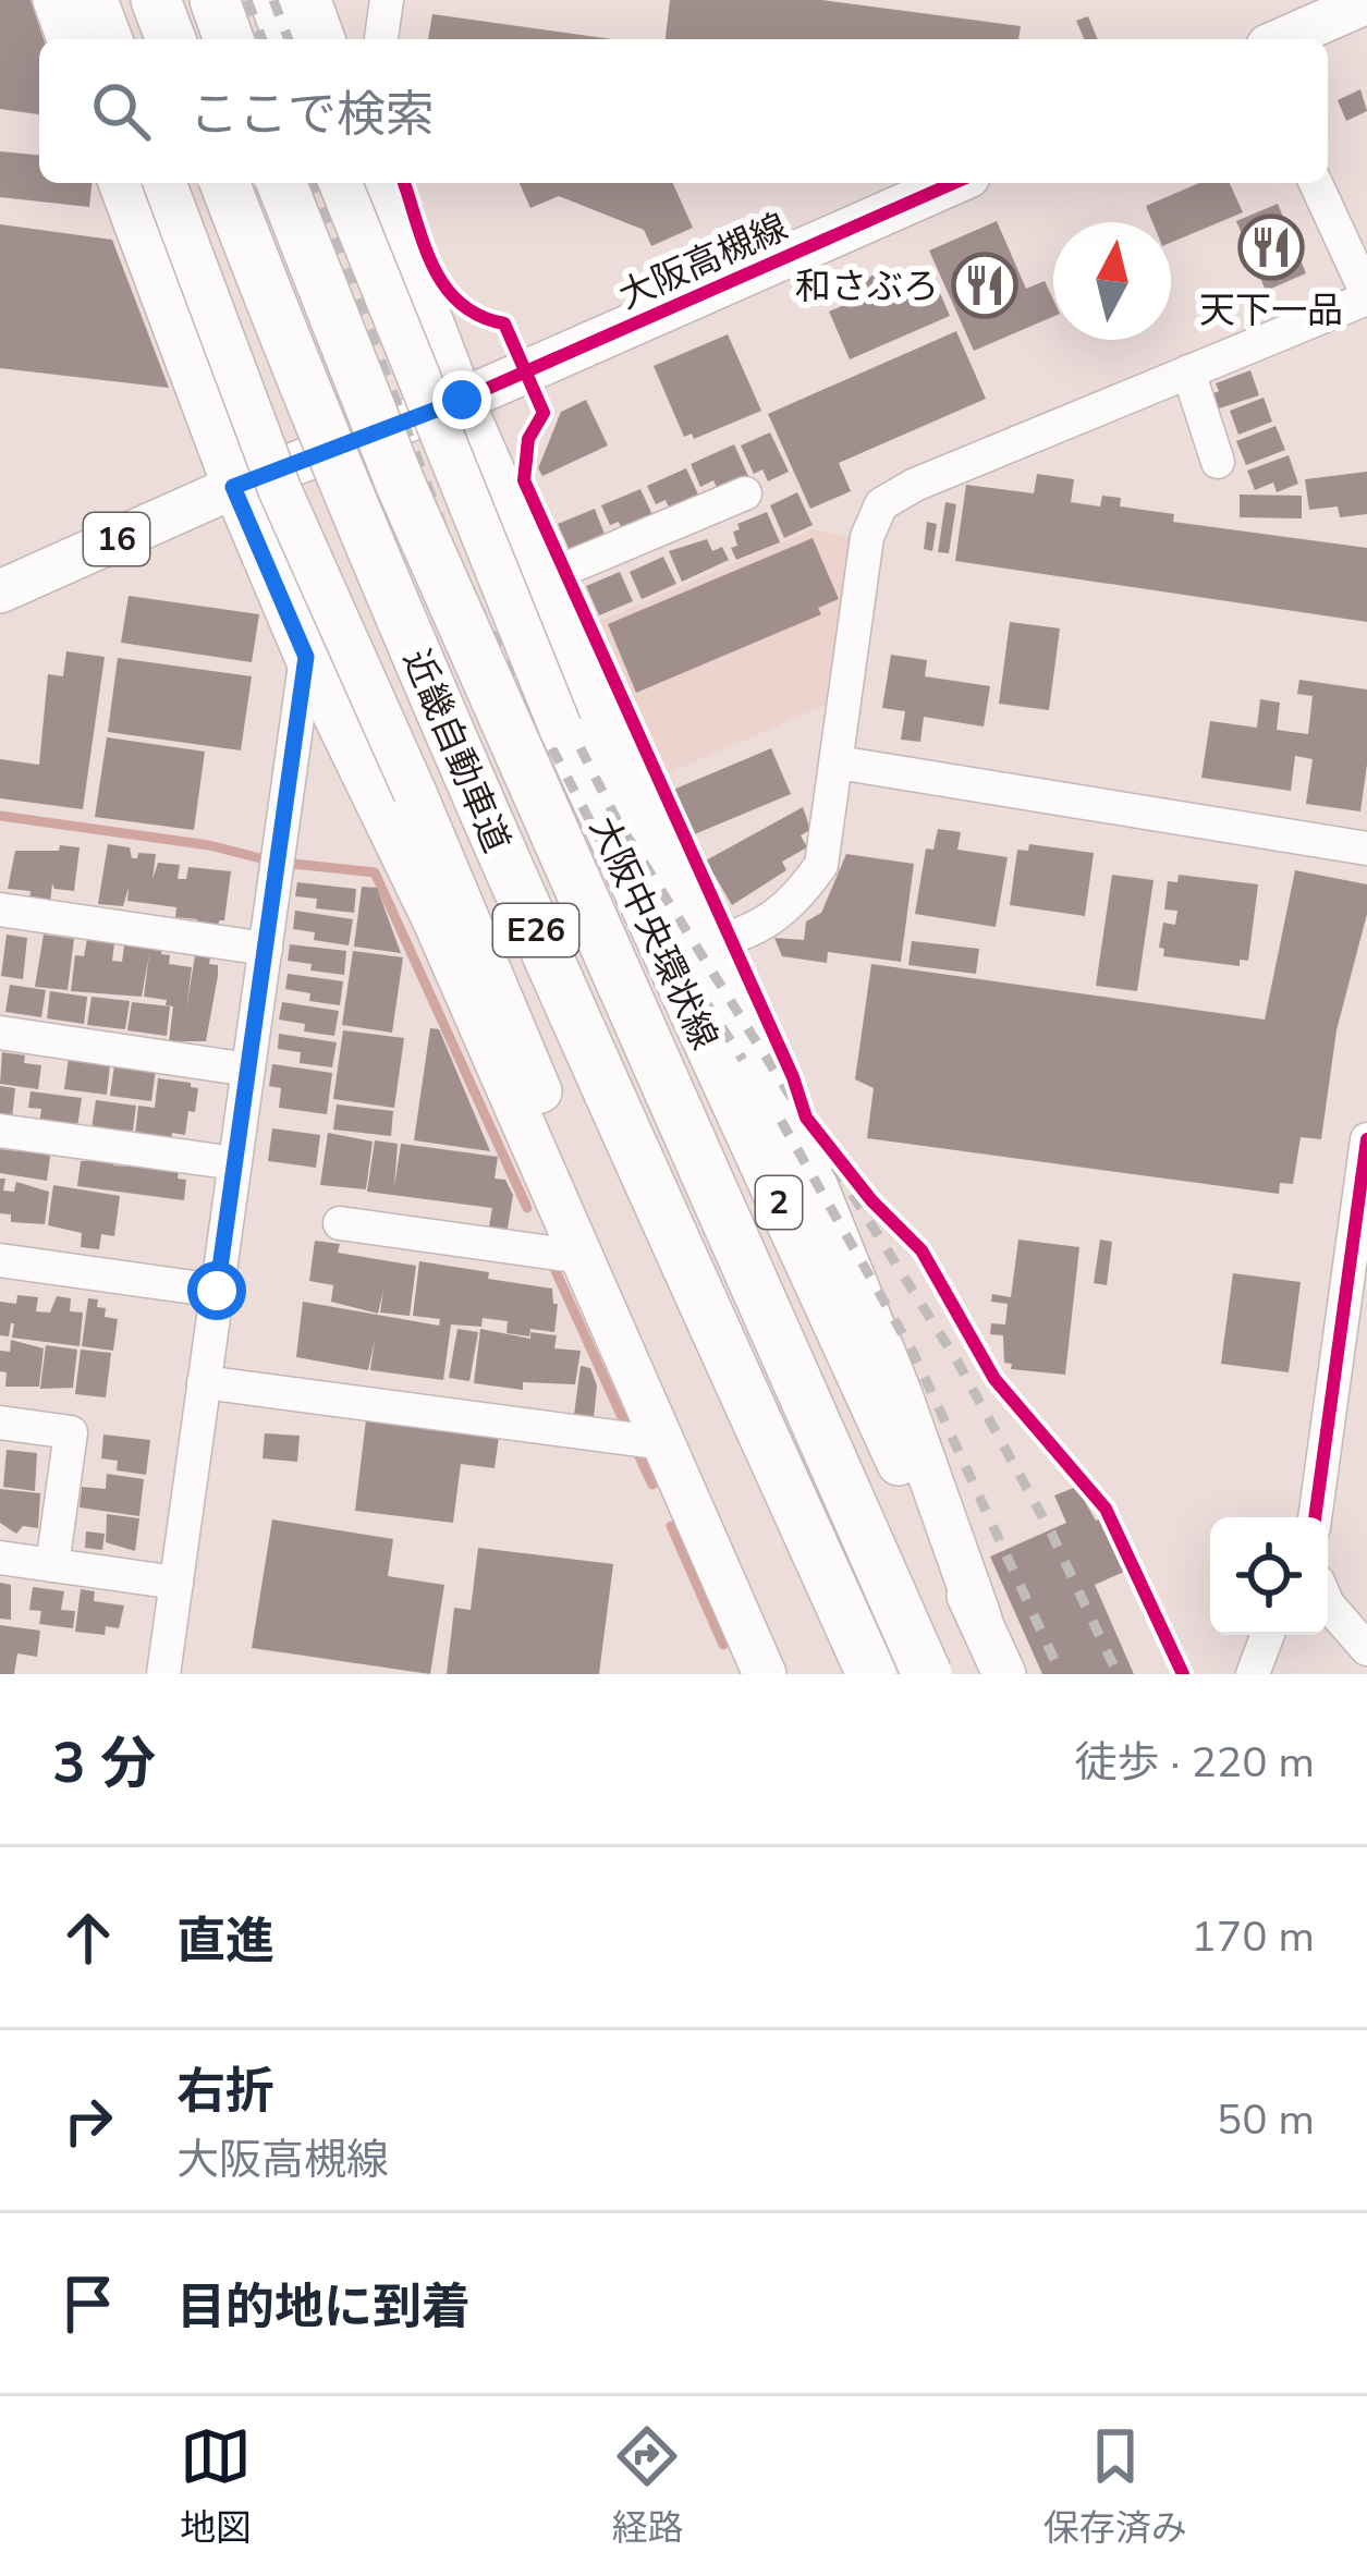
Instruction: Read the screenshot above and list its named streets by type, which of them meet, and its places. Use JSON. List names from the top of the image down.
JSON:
{
  "streets": {
    "highway": ["近畿自動車道", "E26"],
    "main road": [
      "大阪高槻線",
      "16",
      "大阪中央環状線",
      "2"
    ]
  },
  "places": {
    "restaurant": ["天下一品", "和さぶろ"]
  },
  "north": "top",
  "page": {
    "search": "ここで検索",
    "heading": ["3 分", "徒歩 · 220 m"],
    "list": [
      ["直進", "170 m"],
      ["右折", "大阪高槻線", "50 m"],
      "目的地に到着"
    ],
    "nav": ["地図", "経路", "保存済み"]
  }
}
